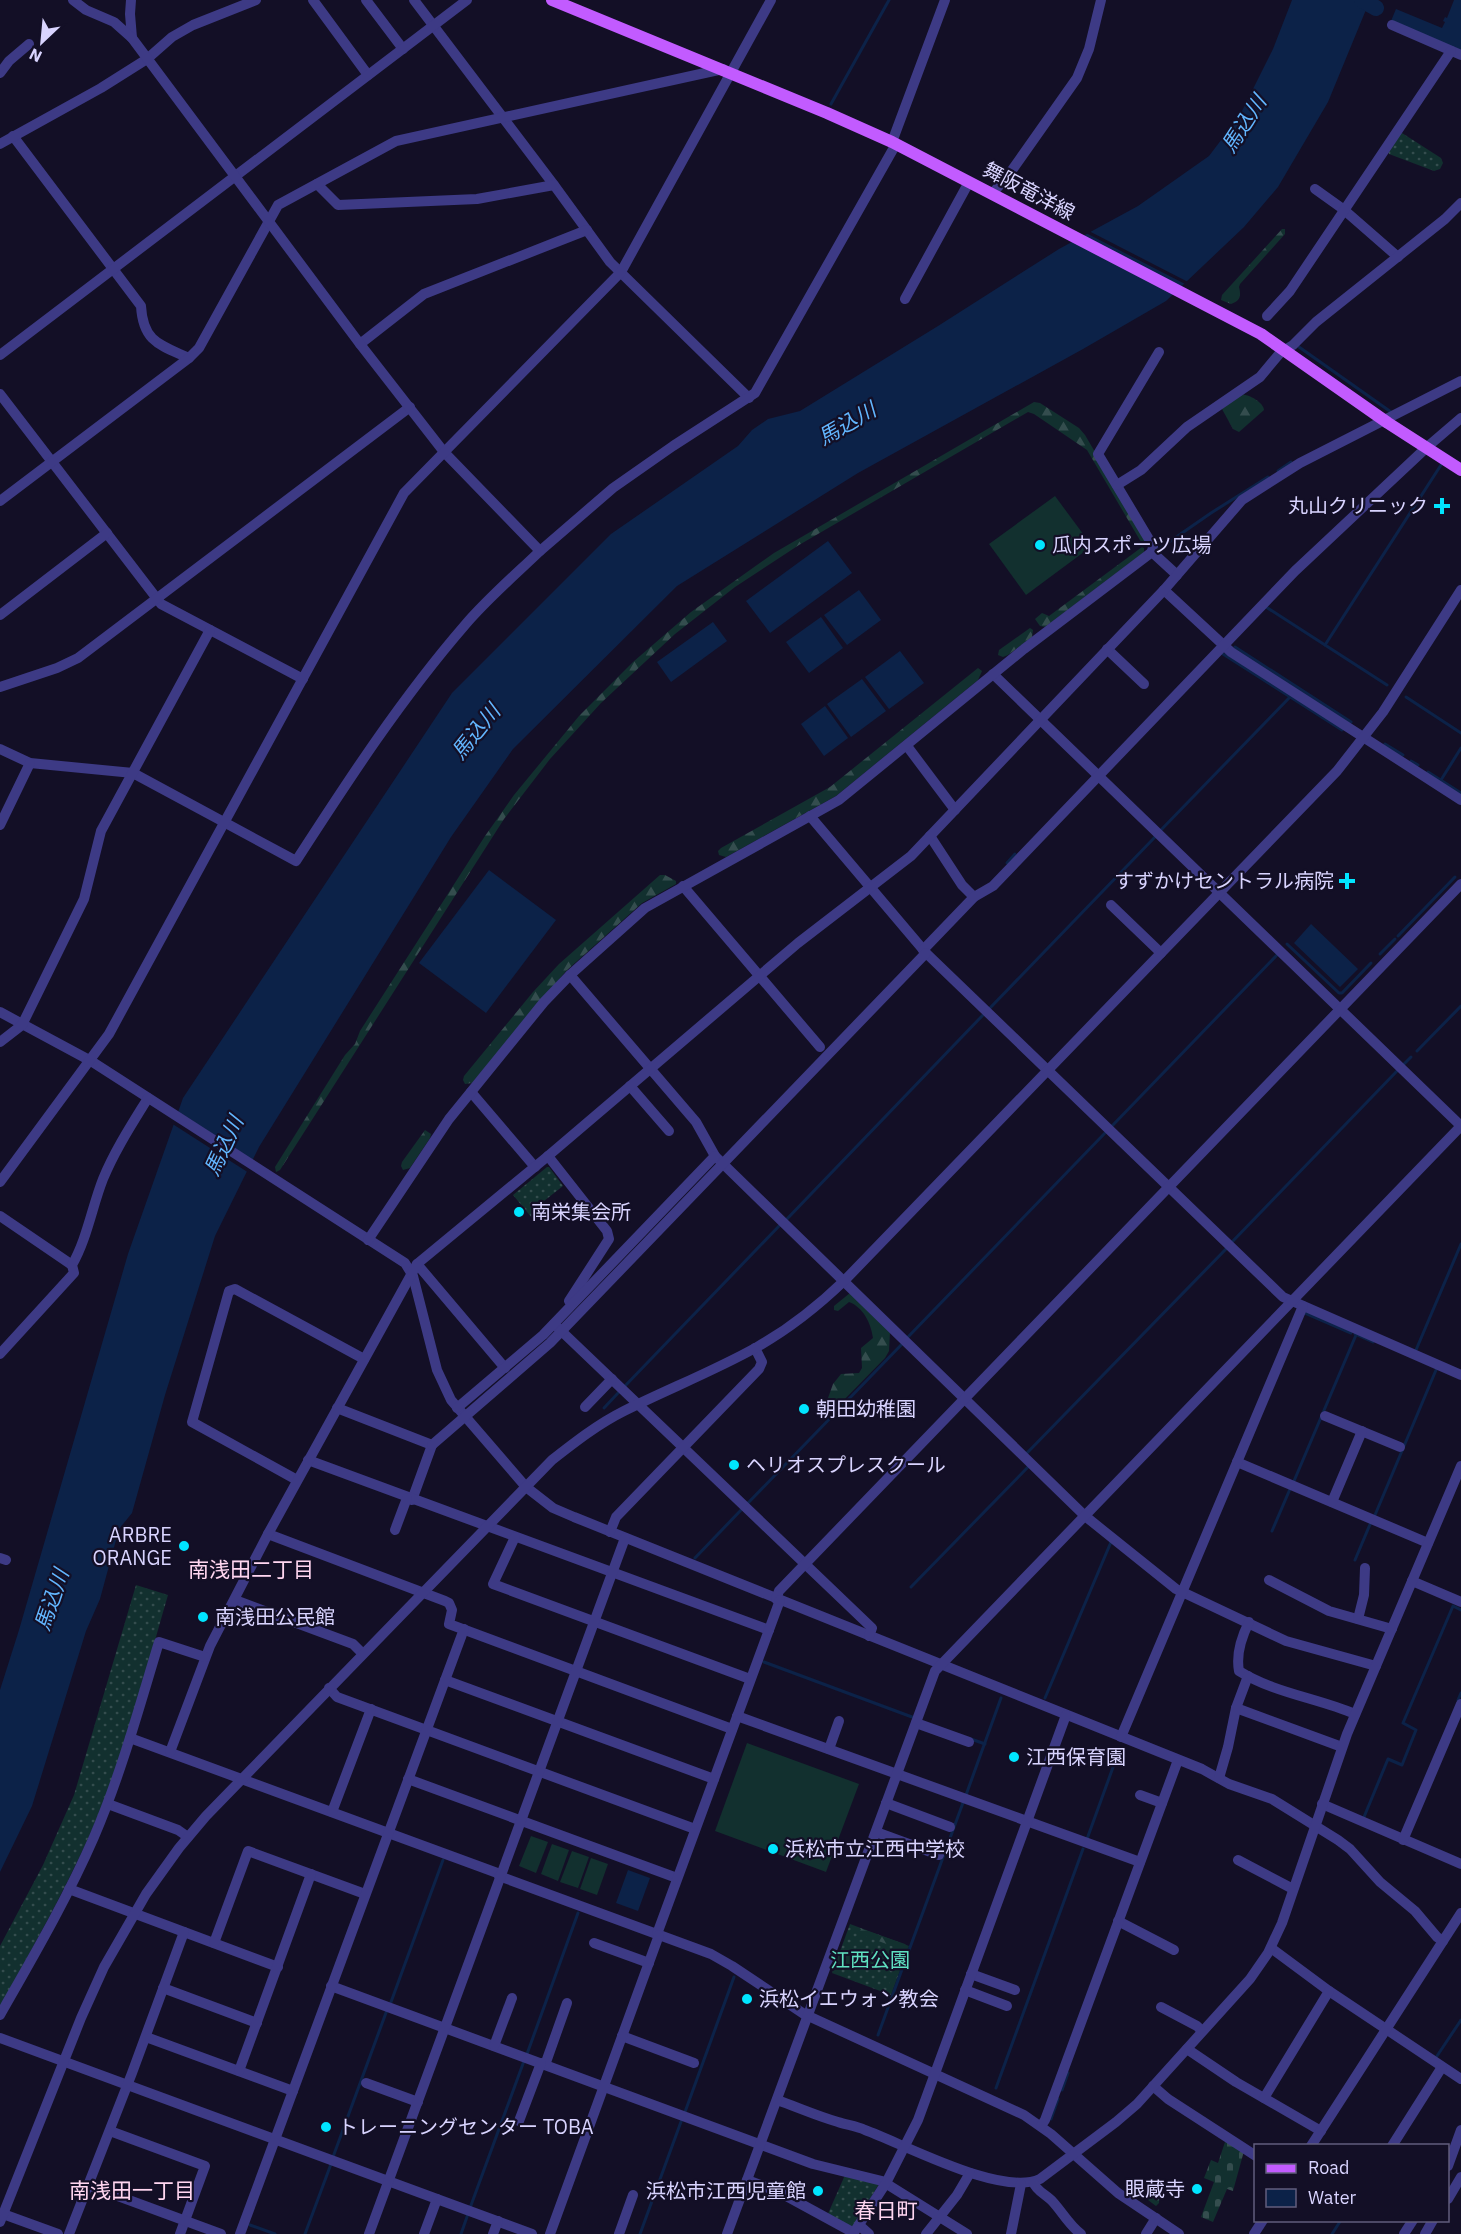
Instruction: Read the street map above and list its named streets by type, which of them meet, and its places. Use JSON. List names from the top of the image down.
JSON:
{
  "streets": {
    "main road": ["舞阪竜洋線"]
  },
  "districts": ["南浅田二丁目", "南浅田一丁目", "春日町"],
  "water": ["馬込川"],
  "parks": ["江西公園"],
  "places": {
    "health": ["丸山クリニック", "すずかけセントラル病院"],
    "other": [
      "瓜内スポーツ広場",
      "南栄集会所",
      "朝田幼稚園",
      "ヘリオスプレスクール",
      "ARBRE ORANGE",
      "南浅田公民館",
      "江西保育園",
      "浜松市立江西中学校",
      "浜松イエウォン教会",
      "トレーニングセンター TOBA",
      "眼蔵寺",
      "浜松市江西児童館"
    ]
  },
  "legend": ["Road", "Water"],
  "north": "bottom left"
}
